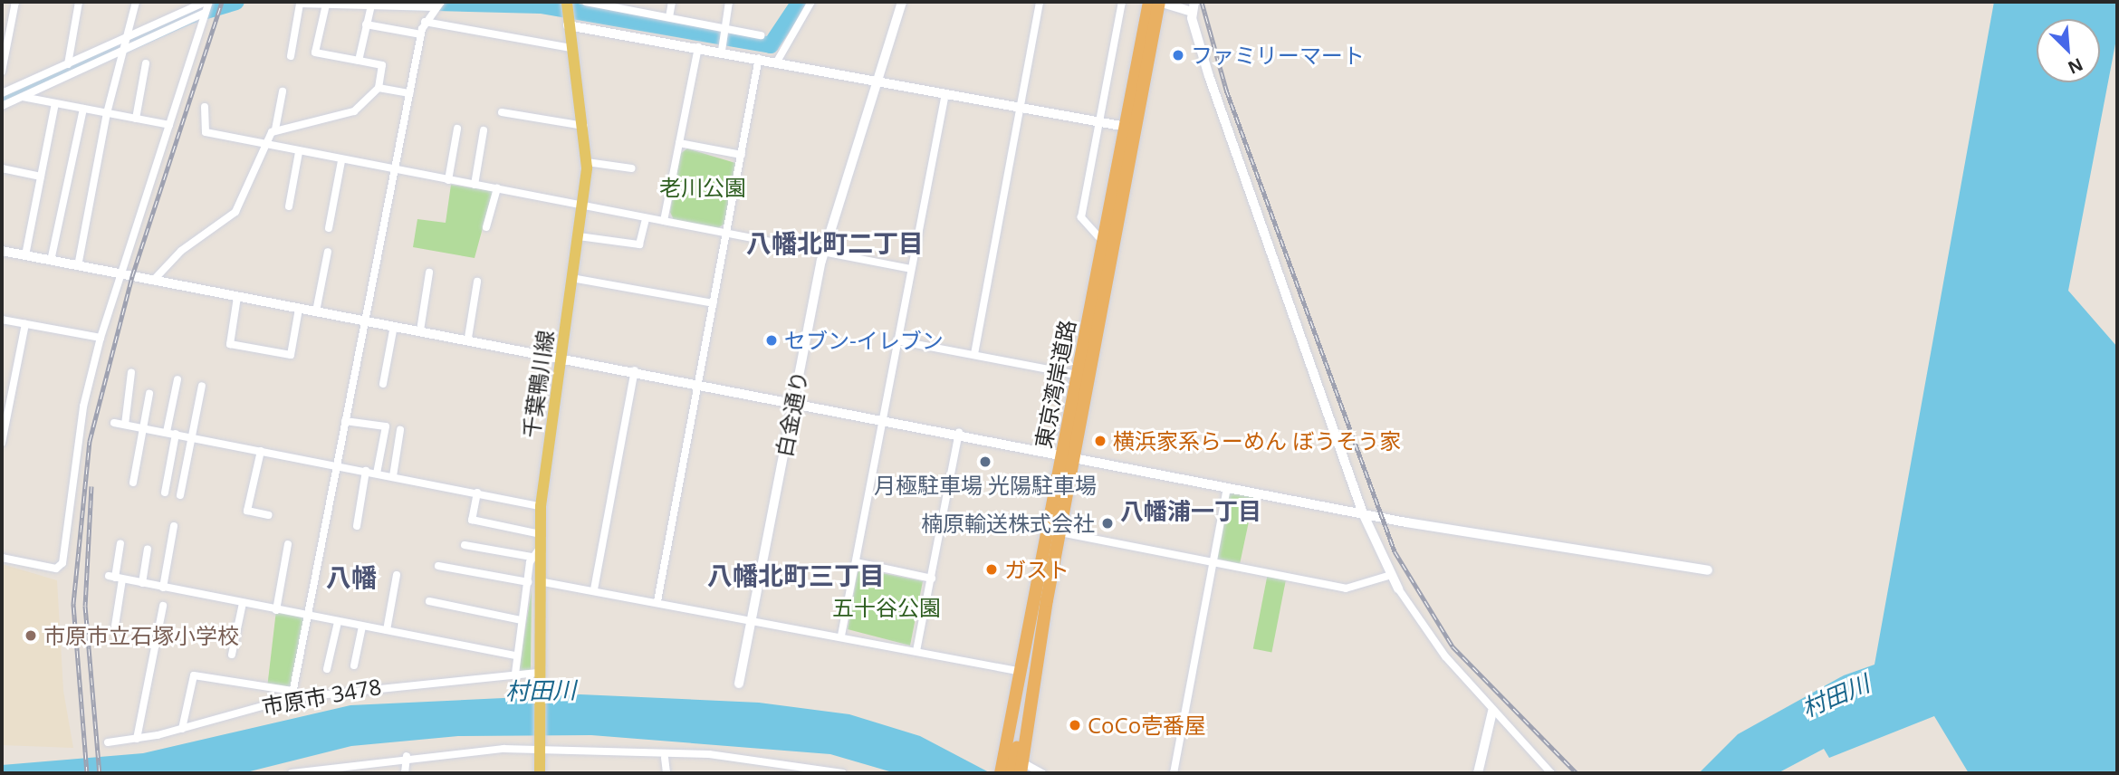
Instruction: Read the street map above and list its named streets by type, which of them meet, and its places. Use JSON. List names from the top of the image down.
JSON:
{
  "streets": {
    "highway": ["東京湾岸道路"],
    "main road": ["千葉鴨川線"],
    "street": ["白金通り", "市原市 3478"]
  },
  "crossings": [
    ["千葉鴨川線", "市原市 3478"]
  ],
  "districts": [
    "八幡北町二丁目",
    "八幡浦一丁目",
    "八幡北町三丁目",
    "八幡"
  ],
  "water": ["村田川"],
  "parks": ["老川公園", "五十谷公園"],
  "places": [
    "ファミリーマート",
    "セブン-イレブン",
    "横浜家系らーめん ぼうそう家",
    "月極駐車場 光陽駐車場",
    "楠原輸送株式会社",
    "ガスト",
    "市原市立石塚小学校",
    "CoCo壱番屋"
  ],
  "north": "bottom right"
}
